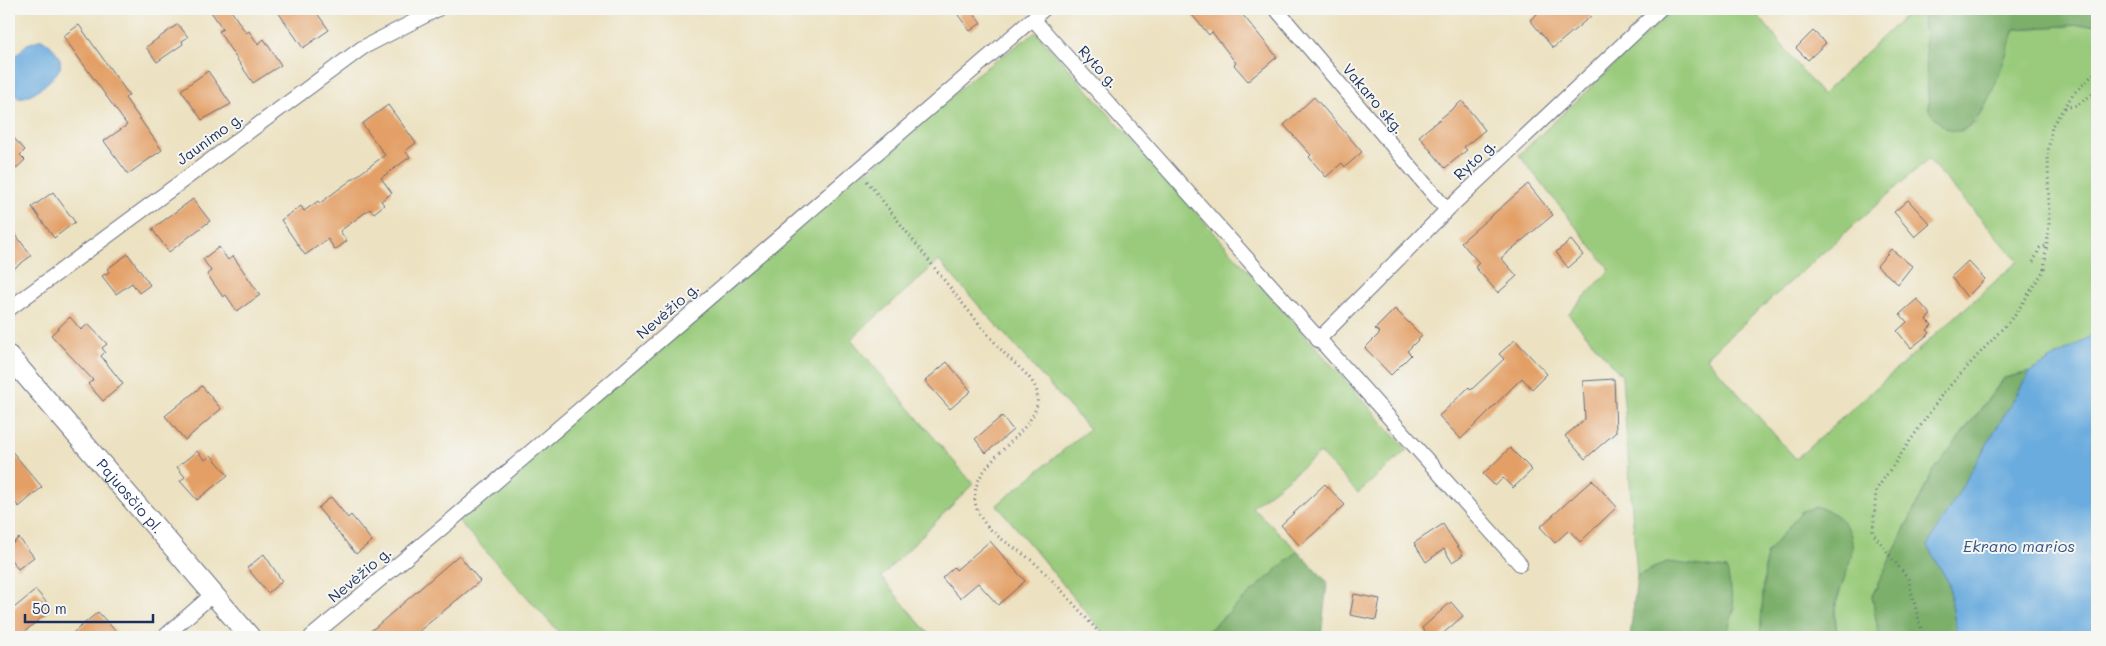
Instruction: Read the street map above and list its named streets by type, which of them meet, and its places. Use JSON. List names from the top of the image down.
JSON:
{
  "streets": {
    "main road": ["Pajuosčio pl."],
    "street": [
      "Ryto g.",
      "Vakaro skg.",
      "Jaunimo g.",
      "Nevėžio g."
    ]
  },
  "crossings": [
    ["Ryto g.", "Vakaro skg."],
    ["Ryto g.", "Nevėžio g."]
  ],
  "water": ["Ekrano marios"],
  "scale_bar": "50 m"
}
